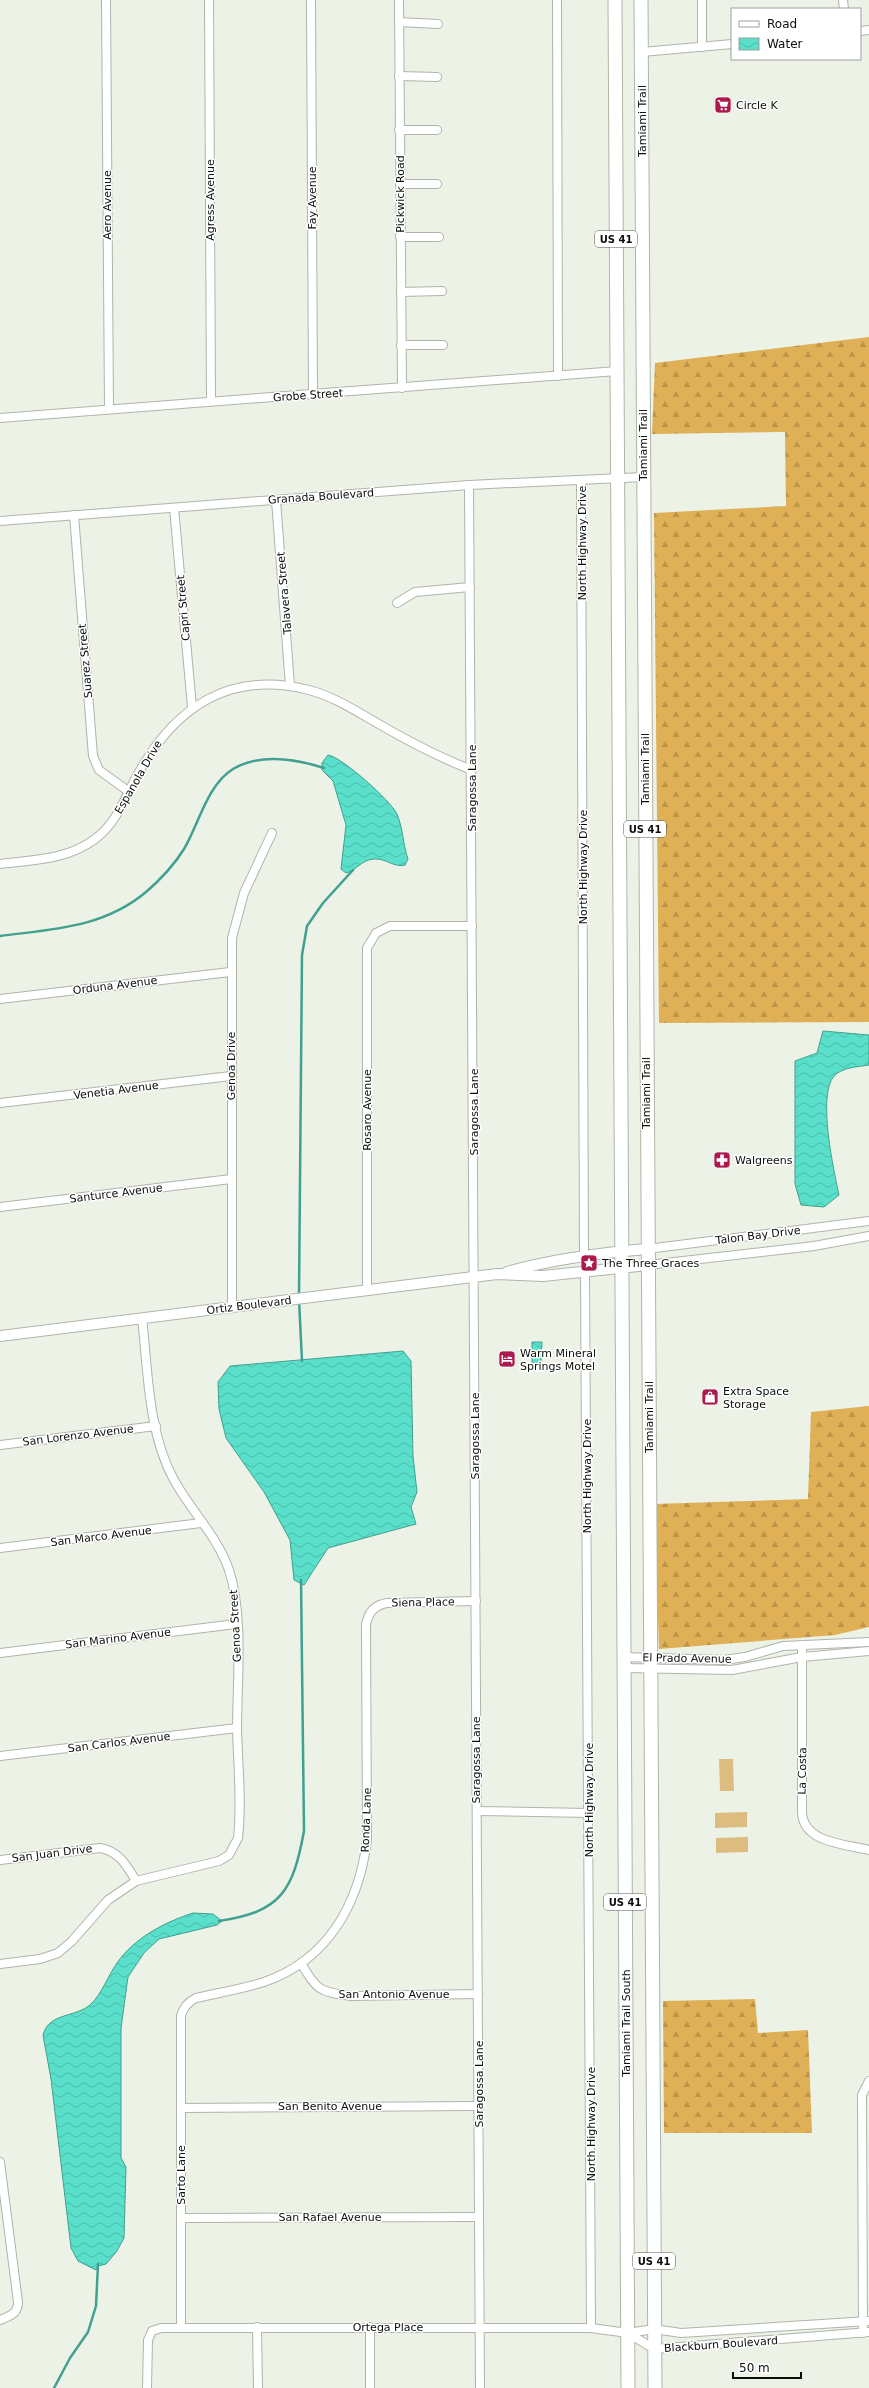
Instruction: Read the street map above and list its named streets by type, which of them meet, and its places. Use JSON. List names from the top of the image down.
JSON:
{
  "streets": {
    "main road": ["Tamiami Trail", "US 41", "Tamiami Trail South"],
    "street": [
      "Pickwick Road",
      "Fay Avenue",
      "Agress Avenue",
      "Aero Avenue",
      "Grobe Street",
      "Granada Boulevard",
      "North Highway Drive",
      "Talavera Street",
      "Capri Street",
      "Suarez Street",
      "Espanola Drive",
      "Saragossa Lane",
      "Orduna Avenue",
      "Genoa Drive",
      "Venetia Avenue",
      "Rosaro Avenue",
      "Santurce Avenue",
      "Talon Bay Drive",
      "Ortiz Boulevard",
      "San Lorenzo Avenue",
      "San Marco Avenue",
      "Siena Place",
      "Genoa Street",
      "San Marino Avenue",
      "El Prado Avenue",
      "San Carlos Avenue",
      "La Costa",
      "Ronda Lane",
      "San Juan Drive",
      "San Antonio Avenue",
      "San Benito Avenue",
      "Sarto Lane",
      "San Rafael Avenue",
      "Ortega Place",
      "Blackburn Boulevard"
    ]
  },
  "crossings": [
    ["Tamiami Trail", "US 41"],
    ["Tamiami Trail", "Granada Boulevard"],
    ["Tamiami Trail", "Talon Bay Drive"],
    ["Tamiami Trail", "Ortiz Boulevard"],
    ["Tamiami Trail", "El Prado Avenue"],
    ["Pickwick Road", "Grobe Street"],
    ["Fay Avenue", "Grobe Street"],
    ["Agress Avenue", "Grobe Street"],
    ["Aero Avenue", "Grobe Street"],
    ["US 41", "Grobe Street"],
    ["US 41", "Granada Boulevard"],
    ["US 41", "Ortiz Boulevard"],
    ["US 41", "El Prado Avenue"],
    ["US 41", "Tamiami Trail South"],
    ["US 41", "Blackburn Boulevard"],
    ["Granada Boulevard", "North Highway Drive"],
    ["Granada Boulevard", "Talavera Street"],
    ["Granada Boulevard", "Capri Street"],
    ["Granada Boulevard", "Suarez Street"],
    ["Granada Boulevard", "Saragossa Lane"],
    ["North Highway Drive", "Ortiz Boulevard"],
    ["North Highway Drive", "Ortega Place"],
    ["Talavera Street", "Espanola Drive"],
    ["Capri Street", "Espanola Drive"],
    ["Suarez Street", "Espanola Drive"],
    ["Espanola Drive", "Saragossa Lane"],
    ["Saragossa Lane", "Rosaro Avenue"],
    ["Saragossa Lane", "Ortiz Boulevard"],
    ["Saragossa Lane", "Siena Place"],
    ["Saragossa Lane", "San Antonio Avenue"],
    ["Saragossa Lane", "San Benito Avenue"],
    ["Saragossa Lane", "San Rafael Avenue"],
    ["Saragossa Lane", "Ortega Place"],
    ["Orduna Avenue", "Genoa Drive"],
    ["Genoa Drive", "Venetia Avenue"],
    ["Genoa Drive", "Santurce Avenue"],
    ["Genoa Drive", "Ortiz Boulevard"],
    ["Rosaro Avenue", "Ortiz Boulevard"],
    ["Talon Bay Drive", "Ortiz Boulevard"],
    ["Ortiz Boulevard", "Genoa Street"],
    ["San Lorenzo Avenue", "Genoa Street"],
    ["San Marco Avenue", "Genoa Street"],
    ["Siena Place", "Ronda Lane"],
    ["Genoa Street", "San Marino Avenue"],
    ["Genoa Street", "San Carlos Avenue"],
    ["Genoa Street", "San Juan Drive"],
    ["El Prado Avenue", "La Costa"],
    ["El Prado Avenue", "Tamiami Trail South"],
    ["Ronda Lane", "San Antonio Avenue"],
    ["Ronda Lane", "Sarto Lane"],
    ["Tamiami Trail South", "Ortega Place"],
    ["Tamiami Trail South", "Blackburn Boulevard"],
    ["San Benito Avenue", "Sarto Lane"],
    ["Sarto Lane", "San Rafael Avenue"],
    ["Sarto Lane", "Ortega Place"],
    ["Ortega Place", "Blackburn Boulevard"]
  ],
  "places": {
    "supermarket": ["Circle K"],
    "pharmacy": ["Walgreens"],
    "place": ["The Three Graces"],
    "hotel": ["Warm Mineral Springs Motel"],
    "shop": ["Extra Space Storage"]
  },
  "legend": ["Road", "Water"],
  "scale_bar": "50 m"
}
